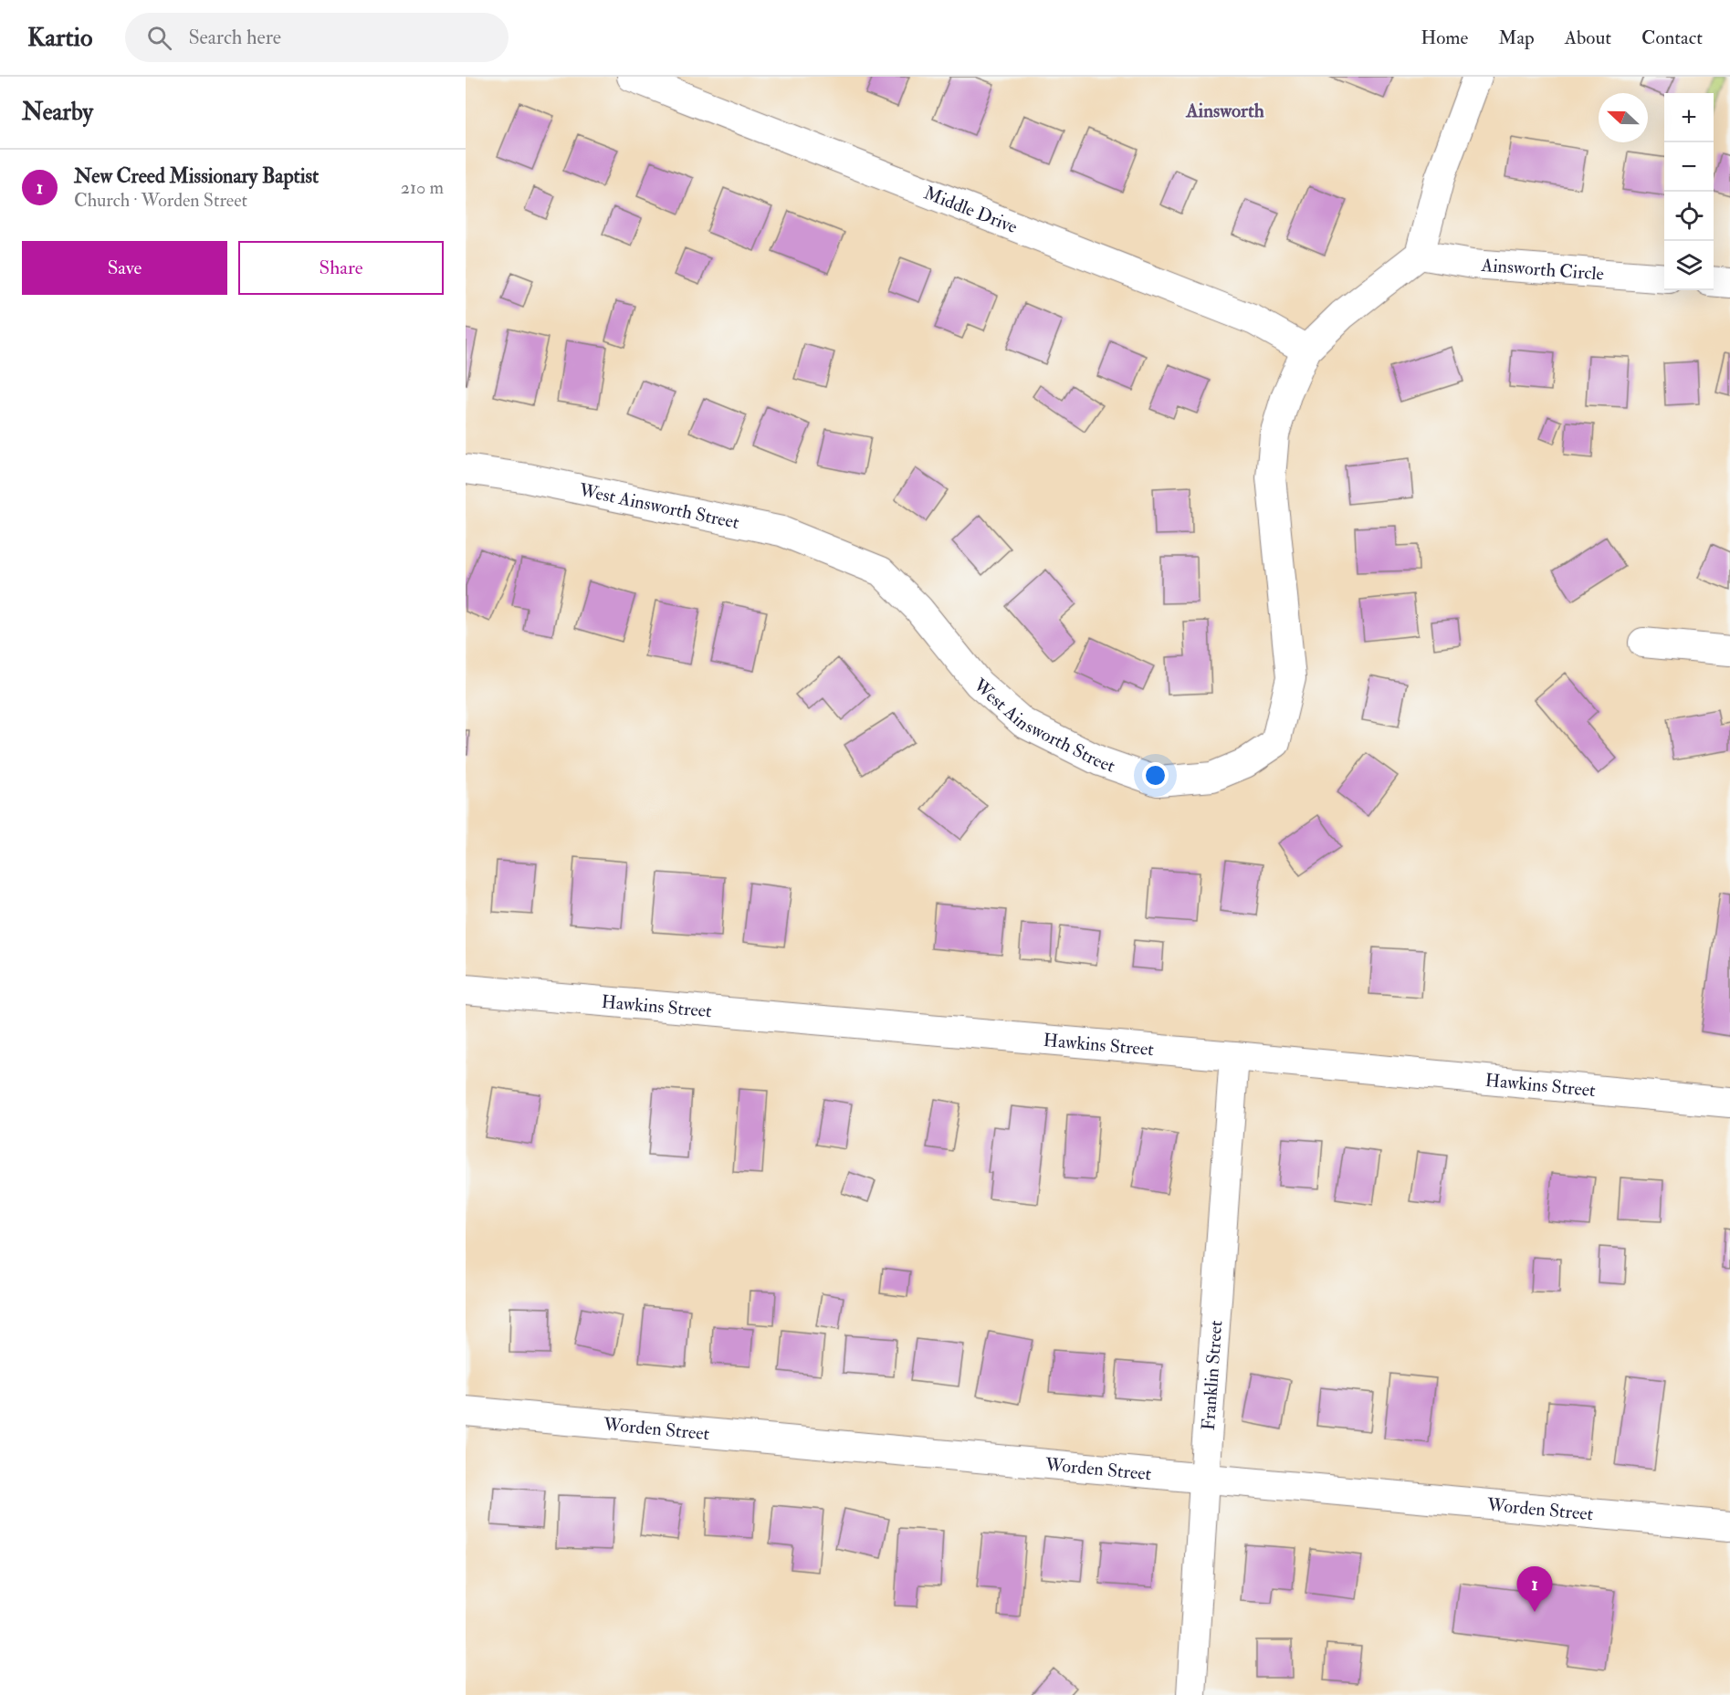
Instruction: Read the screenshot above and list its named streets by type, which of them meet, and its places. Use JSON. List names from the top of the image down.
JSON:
{
  "streets": {
    "street": [
      "Middle Drive",
      "Ainsworth Circle",
      "West Ainsworth Street",
      "Hawkins Street",
      "Franklin Street",
      "Worden Street"
    ]
  },
  "crossings": [
    ["Middle Drive", "West Ainsworth Street"],
    ["Hawkins Street", "Franklin Street"],
    ["Franklin Street", "Worden Street"]
  ],
  "districts": ["Ainsworth"],
  "north": "left",
  "page": {
    "header": "Kartio",
    "search": "Search here",
    "nav": [
      "Home",
      "Map",
      "About",
      "Contact"
    ],
    "heading": "Nearby",
    "map_buttons": ["+", "−"],
    "list": [
      {
        "mark": "1",
        "name": "New Creed Missionary Baptist",
        "note": "Church · Worden Street",
        "value": "210 m"
      }
    ],
    "buttons": ["Save", "Share"],
    "pins": "1"
  }
}
